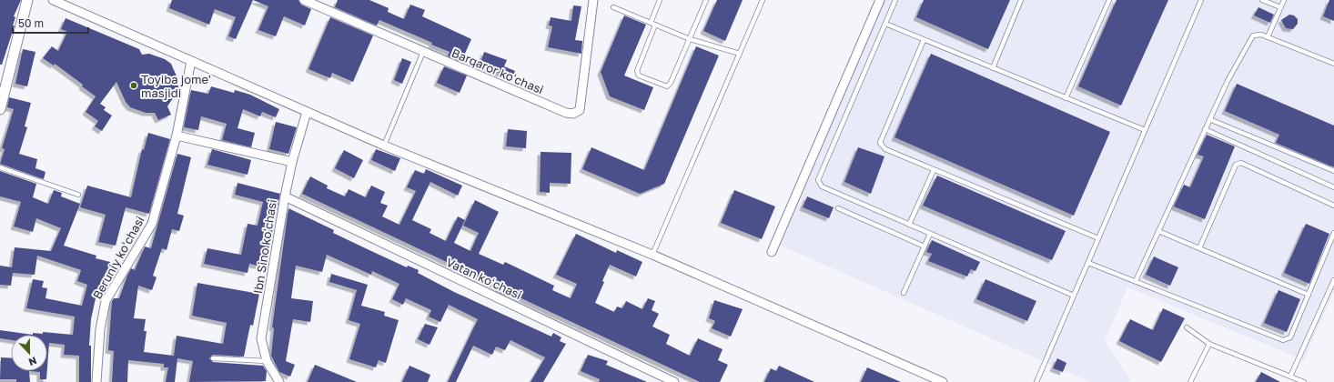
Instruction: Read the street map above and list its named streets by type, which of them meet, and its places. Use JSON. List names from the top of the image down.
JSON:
{
  "streets": {
    "street": [
      "Barqaror koʻchasi",
      "Ibn Sino koʻchasi",
      "Beruniy koʻchasi",
      "Vatan koʻchasi"
    ]
  },
  "crossings": [
    ["Ibn Sino koʻchasi", "Vatan koʻchasi"]
  ],
  "places": ["Toyiba jome' masjidi"],
  "scale_bar": "50 m",
  "north": "bottom"
}
